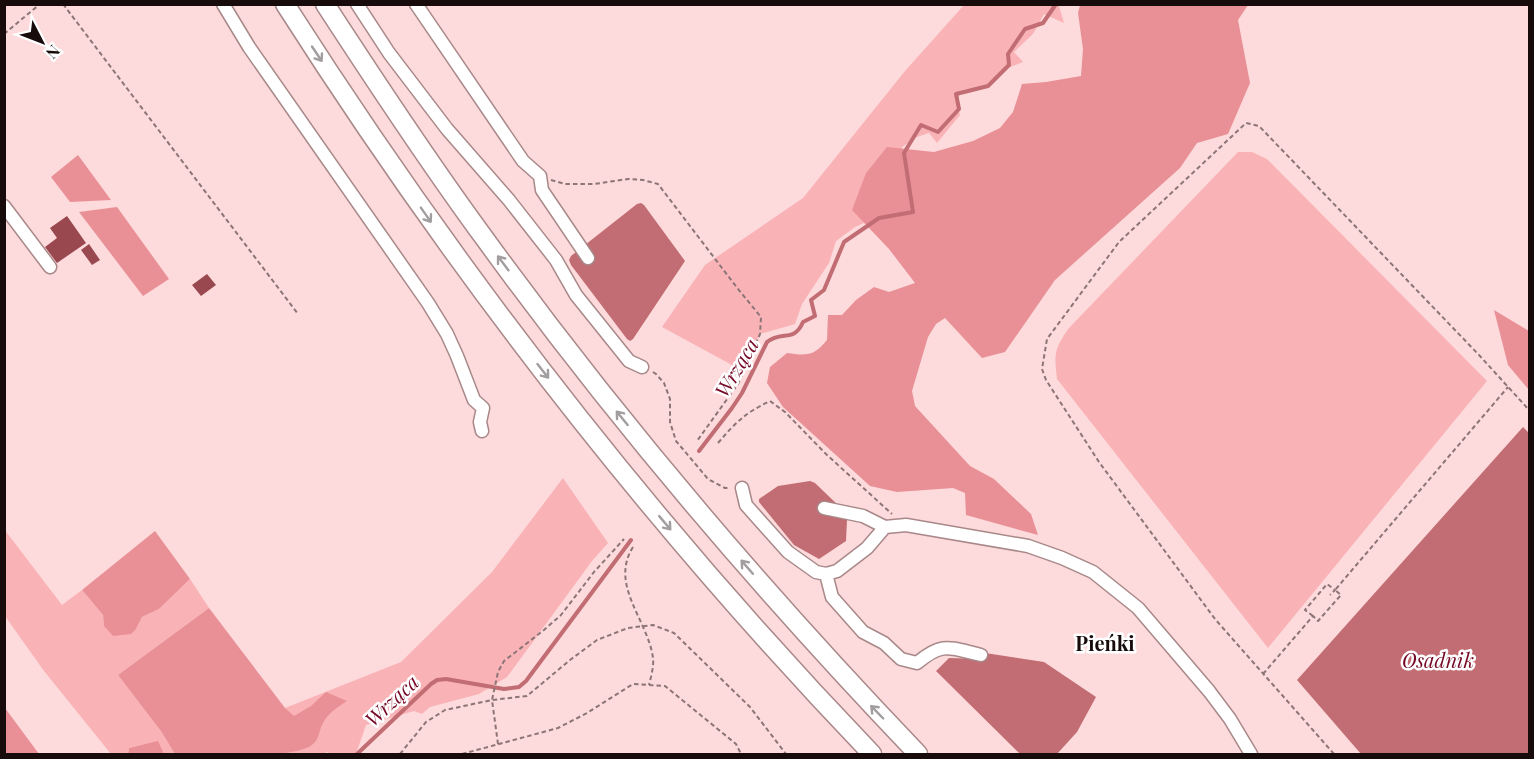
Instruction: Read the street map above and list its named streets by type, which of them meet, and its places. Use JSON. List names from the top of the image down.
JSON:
{
  "districts": ["Pieńki"],
  "water": ["Wrząca", "Osadnik"],
  "north": "bottom right"
}
